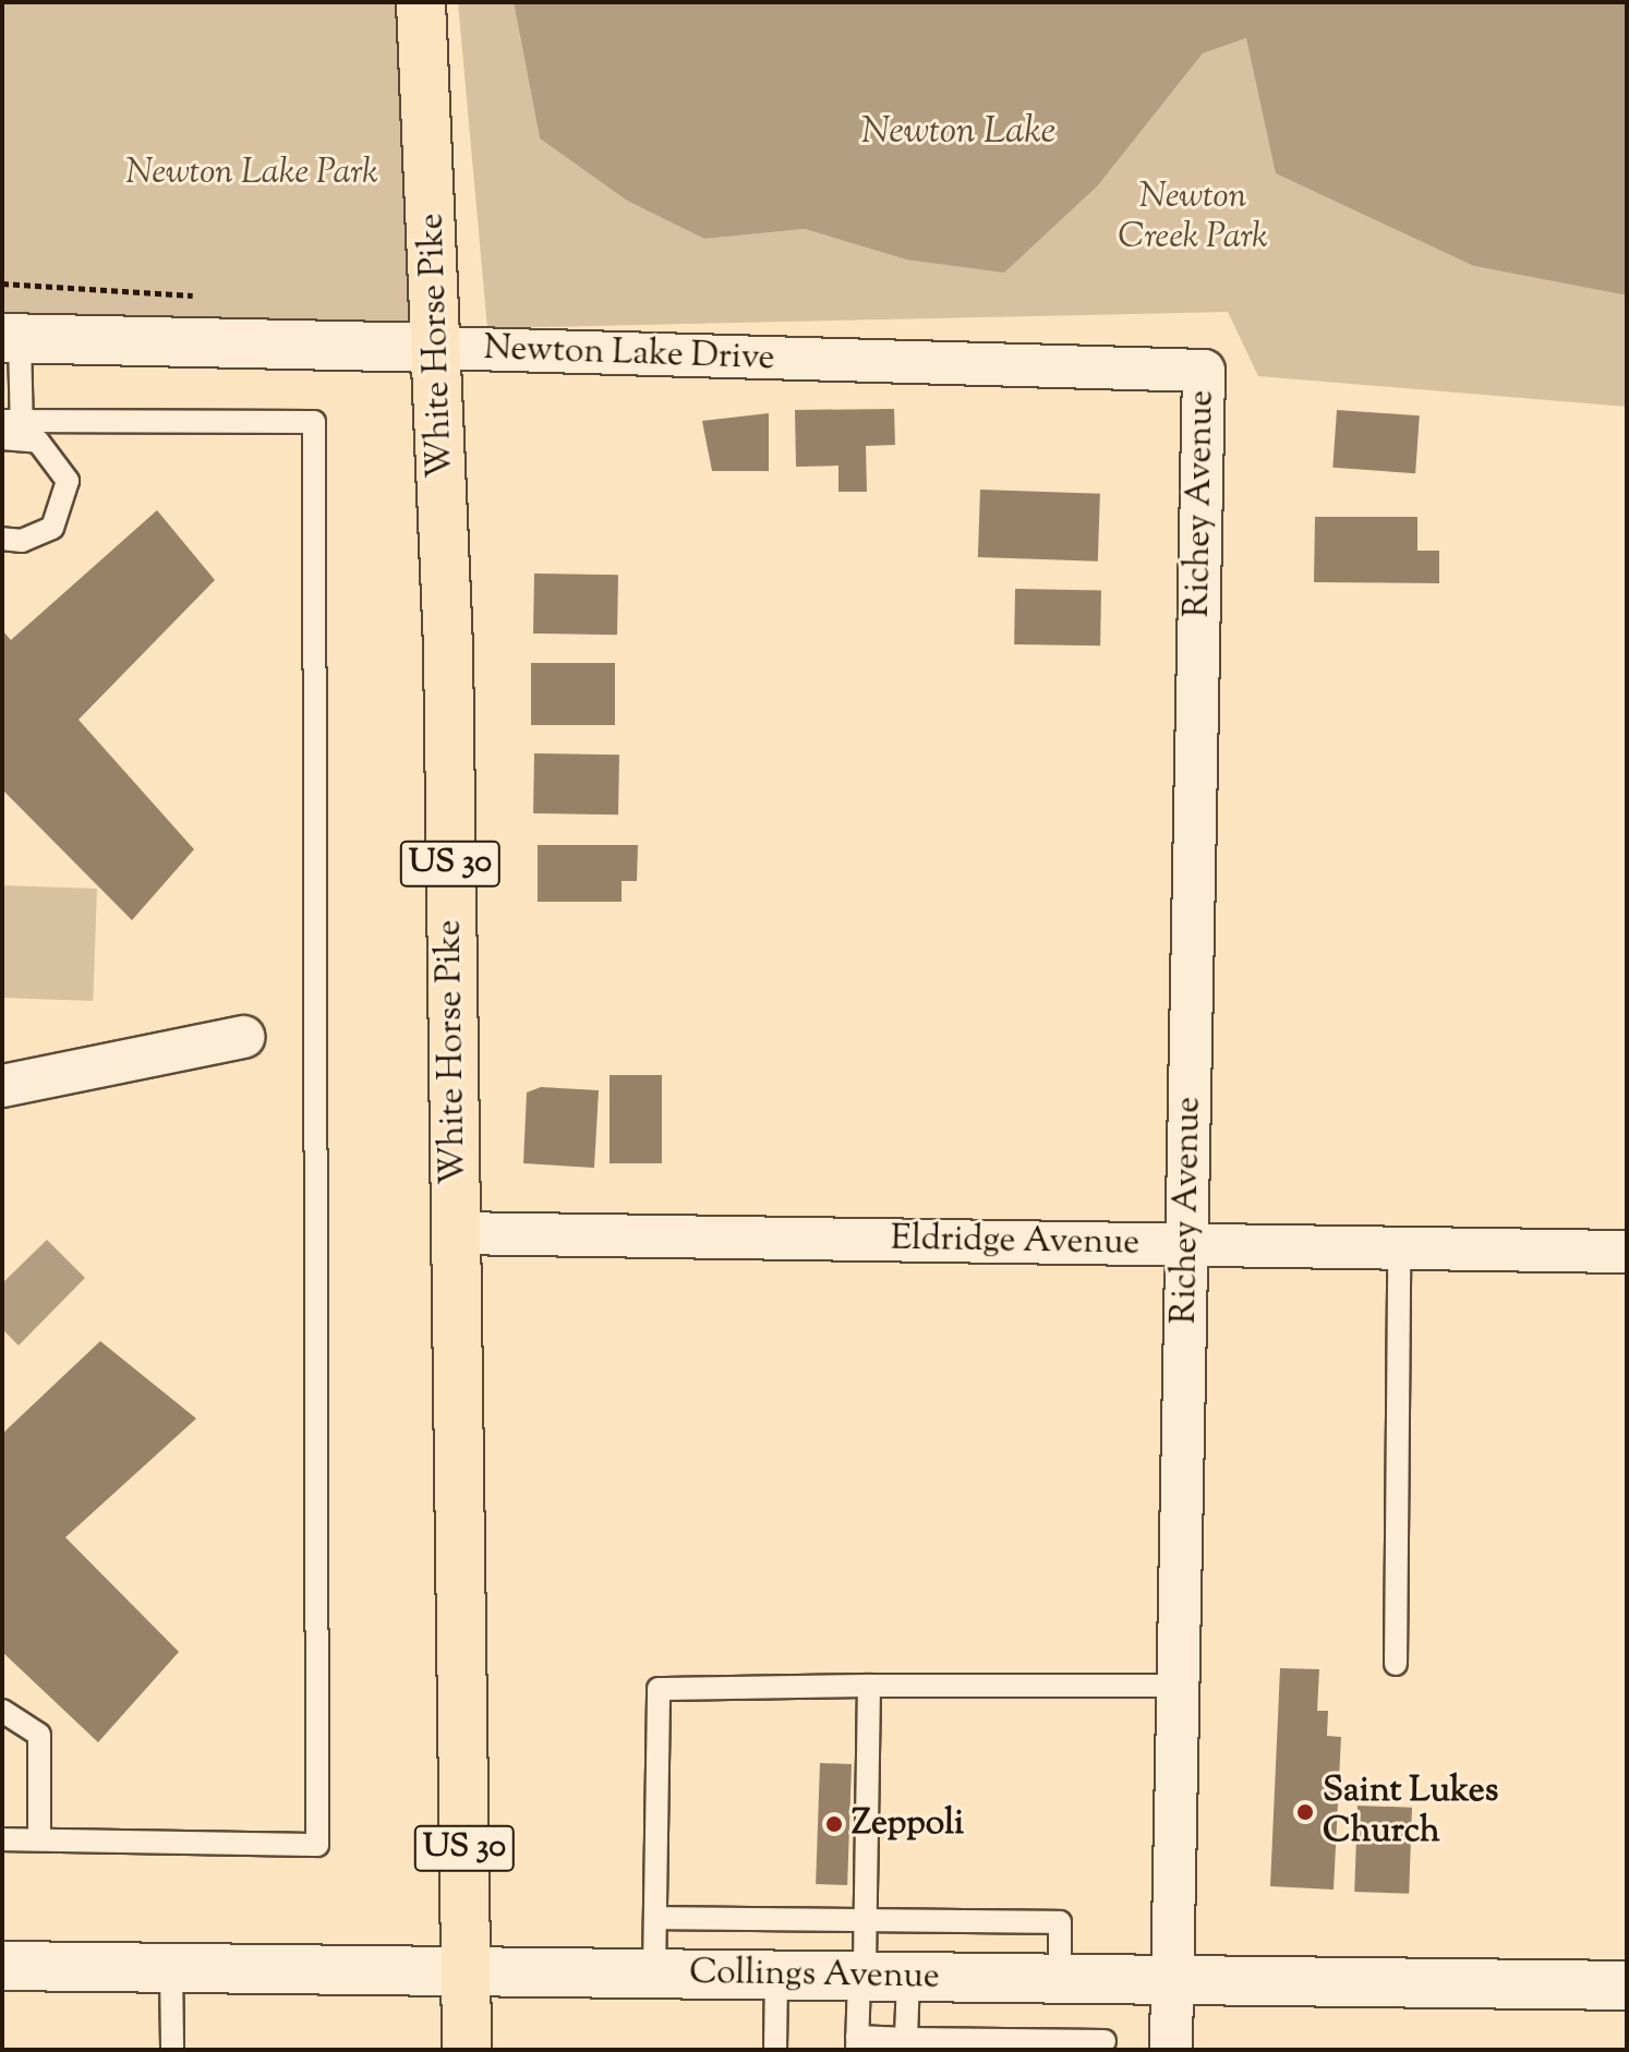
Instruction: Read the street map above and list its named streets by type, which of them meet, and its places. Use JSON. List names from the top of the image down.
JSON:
{
  "streets": {
    "highway": ["White Horse Pike", "US 30"],
    "main road": ["Newton Lake Drive", "Collings Avenue"],
    "street": ["Richey Avenue", "Eldridge Avenue"]
  },
  "crossings": [
    ["White Horse Pike", "Newton Lake Drive"],
    ["White Horse Pike", "Eldridge Avenue"],
    ["White Horse Pike", "Collings Avenue"],
    ["Newton Lake Drive", "Richey Avenue"],
    ["Richey Avenue", "Eldridge Avenue"],
    ["Richey Avenue", "Collings Avenue"]
  ],
  "water": ["Newton Lake"],
  "parks": ["Newton Lake Park", "Newton Creek Park"],
  "places": ["Saint Lukes Church", "Zeppoli"]
}
